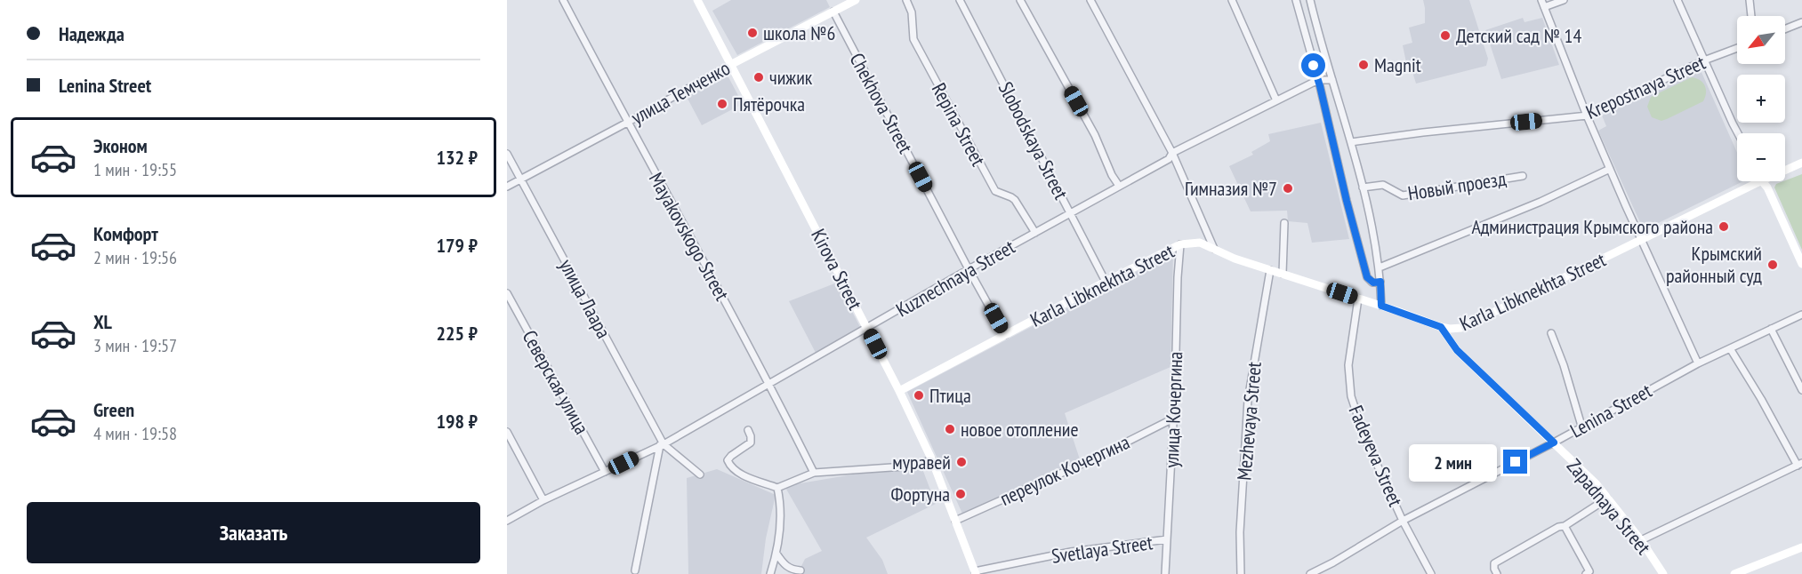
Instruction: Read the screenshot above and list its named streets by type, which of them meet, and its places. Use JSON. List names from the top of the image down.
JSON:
{
  "streets": {
    "main road": [
      "улица Темченко",
      "Kirova Street",
      "Karla Libknekhta Street",
      "Zapadnaya Street"
    ],
    "street": [
      "Krepostnaya Street",
      "Chekhova Street",
      "Repina Street",
      "Slobodskaya Street",
      "Новый проезд",
      "Mayakovskogo Street",
      "Kuznechnaya Street",
      "улица Лаара",
      "Северская улица",
      "улица Кочергина",
      "Lenina Street",
      "Mezhevaya Street",
      "Fadeyeva Street",
      "переулок Кочергина",
      "Svetlaya Street"
    ]
  },
  "crossings": [
    ["улица Темченко", "Chekhova Street"],
    ["улица Темченко", "Mayakovskogo Street"],
    ["улица Темченко", "Kirova Street"],
    ["улица Темченко", "улица Лаара"],
    ["Chekhova Street", "Kuznechnaya Street"],
    ["Chekhova Street", "Karla Libknekhta Street"],
    ["Repina Street", "Kuznechnaya Street"],
    ["Slobodskaya Street", "Kuznechnaya Street"],
    ["Slobodskaya Street", "Karla Libknekhta Street"],
    ["Mayakovskogo Street", "Kuznechnaya Street"],
    ["Kirova Street", "Kuznechnaya Street"],
    ["Kirova Street", "Karla Libknekhta Street"],
    ["Kirova Street", "переулок Кочергина"],
    ["Kirova Street", "Svetlaya Street"],
    ["Kuznechnaya Street", "улица Лаара"],
    ["Kuznechnaya Street", "Северская улица"],
    ["Karla Libknekhta Street", "улица Кочергина"],
    ["Karla Libknekhta Street", "Mezhevaya Street"],
    ["Karla Libknekhta Street", "Fadeyeva Street"],
    ["Karla Libknekhta Street", "Zapadnaya Street"],
    ["улица Кочергина", "переулок Кочергина"],
    ["улица Кочергина", "Svetlaya Street"],
    ["Lenina Street", "Fadeyeva Street"],
    ["Lenina Street", "Zapadnaya Street"]
  ],
  "places": [
    "школа №6",
    "Детский сад № 14",
    "Magnit",
    "чижик",
    "Пятёрочка",
    "Гимназия №7",
    "Администрация Крымского района",
    "Крымский районный суд",
    "Птица",
    "новое отопление",
    "муравей",
    "Фортуна"
  ],
  "north": "bottom left",
  "page": {
    "banner": ["Надежда", "Lenina Street"],
    "map_buttons": ["+", "−"],
    "list": [
      {
        "name": "Эконом",
        "note": "1 мин · 19:55",
        "value": "132 ₽"
      },
      {
        "name": "Комфорт",
        "note": "2 мин · 19:56",
        "value": "179 ₽"
      },
      {
        "name": "XL",
        "note": "3 мин · 19:57",
        "value": "225 ₽"
      },
      {
        "name": "Green",
        "note": "4 мин · 19:58",
        "value": "198 ₽"
      }
    ],
    "bubble": "2 мин",
    "buttons": "Заказать"
  }
}
